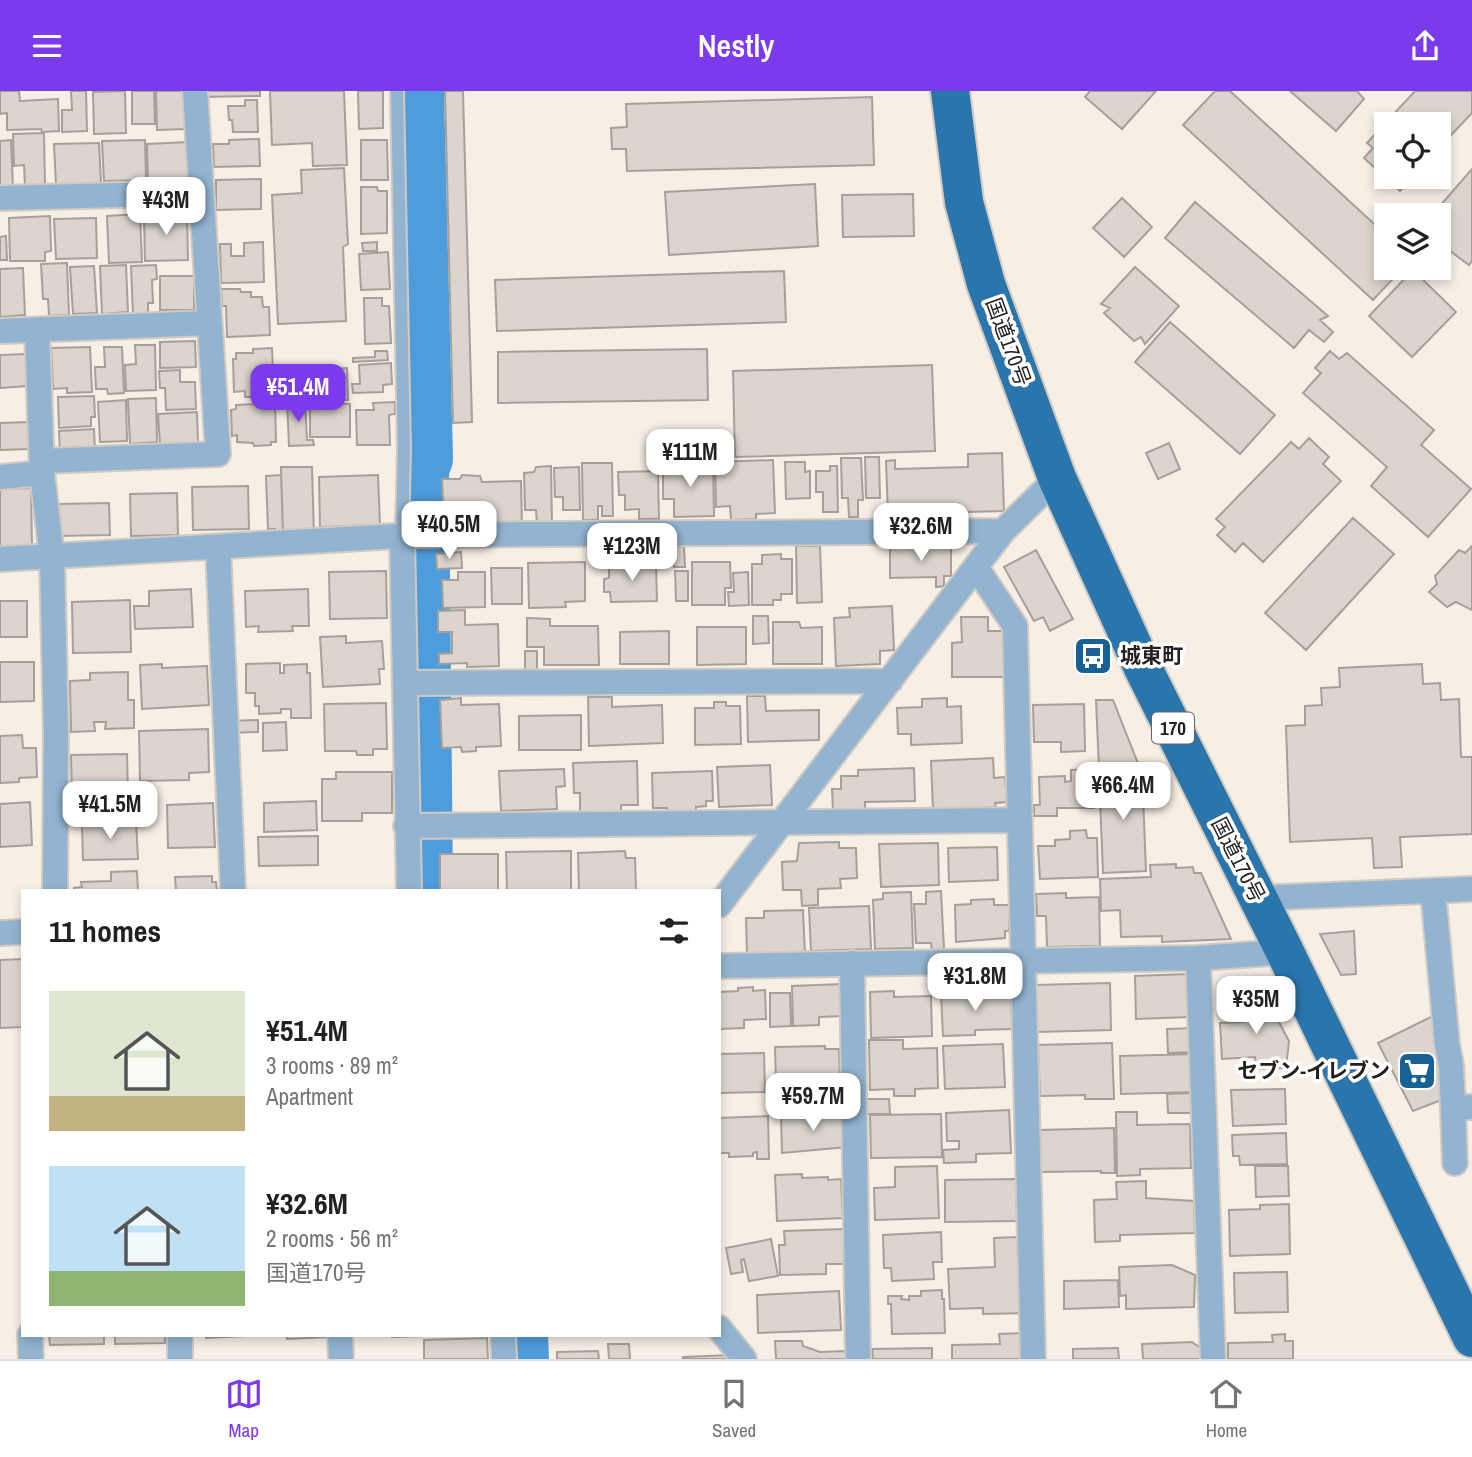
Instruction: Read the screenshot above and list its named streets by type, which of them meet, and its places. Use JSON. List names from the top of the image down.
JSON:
{
  "streets": {
    "highway": ["国道170号", "170"]
  },
  "places": {
    "bus stop": ["城東町"],
    "supermarket": ["セブン-イレブン"]
  },
  "page": {
    "header": "Nestly",
    "price": [
      "¥43M",
      "¥51.4M",
      "¥111M",
      "¥40.5M",
      "¥32.6M",
      "¥123M",
      "¥66.4M",
      "¥41.5M",
      "¥31.8M",
      "¥35M",
      "¥59.7M"
    ],
    "heading": "11 homes",
    "list": [
      {
        "name": "¥51.4M",
        "note": "3 rooms · 89 m² · Apartment"
      },
      {
        "name": "¥32.6M",
        "note": "2 rooms · 56 m² · 国道170号"
      }
    ],
    "tabs": ["Map", "Saved", "Home"]
  }
}
